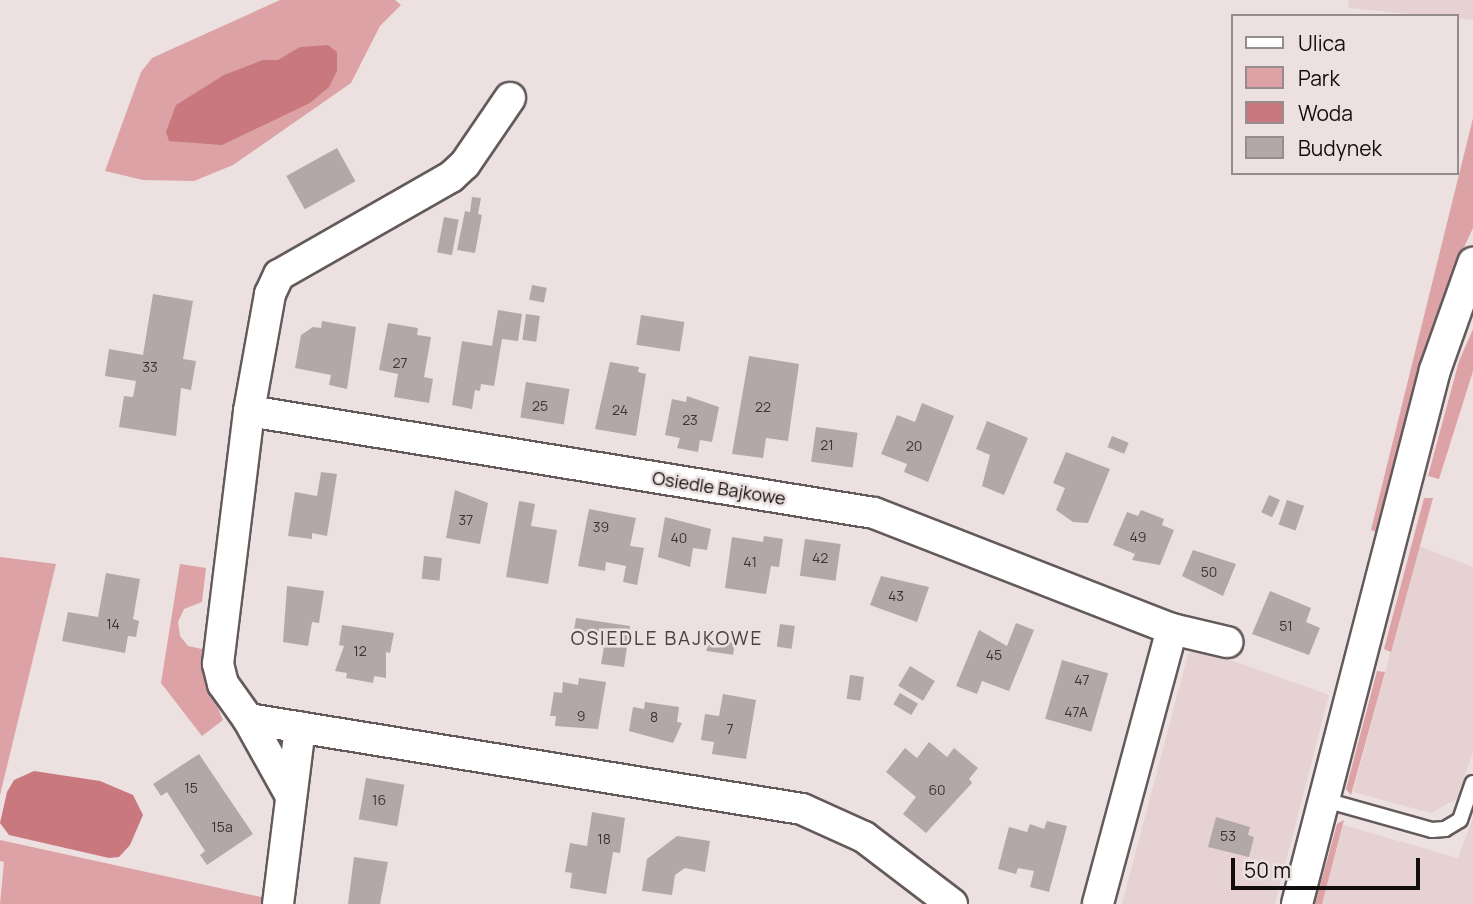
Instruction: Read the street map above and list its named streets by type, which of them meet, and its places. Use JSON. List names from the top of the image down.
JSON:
{
  "streets": {
    "street": ["Osiedle Bajkowe"]
  },
  "districts": ["OSIEDLE BAJKOWE"],
  "house_numbers": [
    "27",
    "33",
    "25",
    "22",
    "24",
    "23",
    "21",
    "20",
    "37",
    "39",
    "49",
    "40",
    "42",
    "41",
    "50",
    "43",
    "14",
    "51",
    "12",
    "45",
    "47",
    "47A",
    "9",
    "8",
    "7",
    "15",
    "60",
    "16",
    "15a",
    "53",
    "18"
  ],
  "legend": [
    "Ulica",
    "Park",
    "Woda",
    "Budynek"
  ],
  "scale_bar": "50 m"
}
